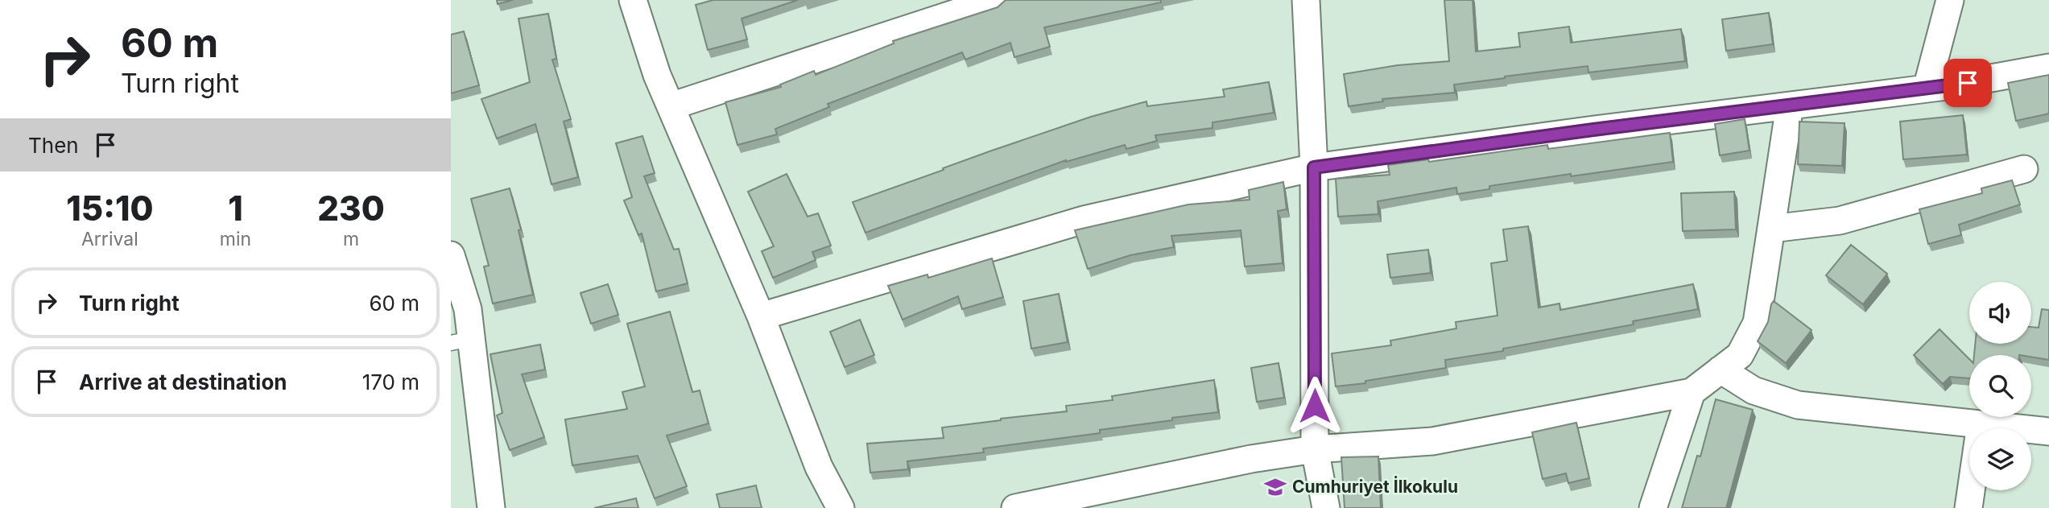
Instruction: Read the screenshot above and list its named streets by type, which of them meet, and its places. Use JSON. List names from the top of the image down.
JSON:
{
  "places": {
    "school or university": ["Cumhuriyet İlkokulu"]
  },
  "page": {
    "turn": ["60 m", "Turn right"],
    "then": "Then",
    "eta": [
      "15:10",
      "Arrival",
      "1",
      "min",
      "230",
      "m"
    ],
    "list": [
      {
        "name": "Turn right",
        "value": "60 m"
      },
      {
        "name": "Arrive at destination",
        "value": "170 m"
      }
    ]
  }
}
